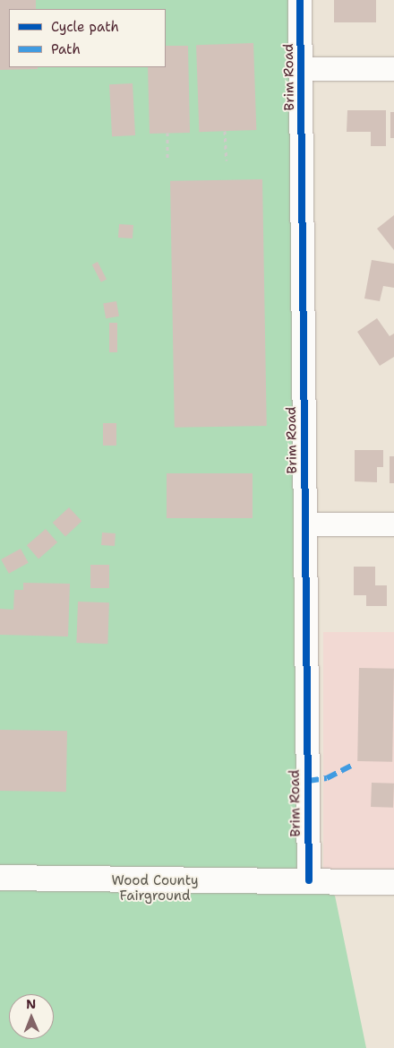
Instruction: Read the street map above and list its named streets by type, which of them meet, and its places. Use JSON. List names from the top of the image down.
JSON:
{
  "streets": {
    "street": ["Brim Road"]
  },
  "parks": ["Wood County Fairground"],
  "legend": ["Cycle path", "Path"],
  "north": "top"
}
